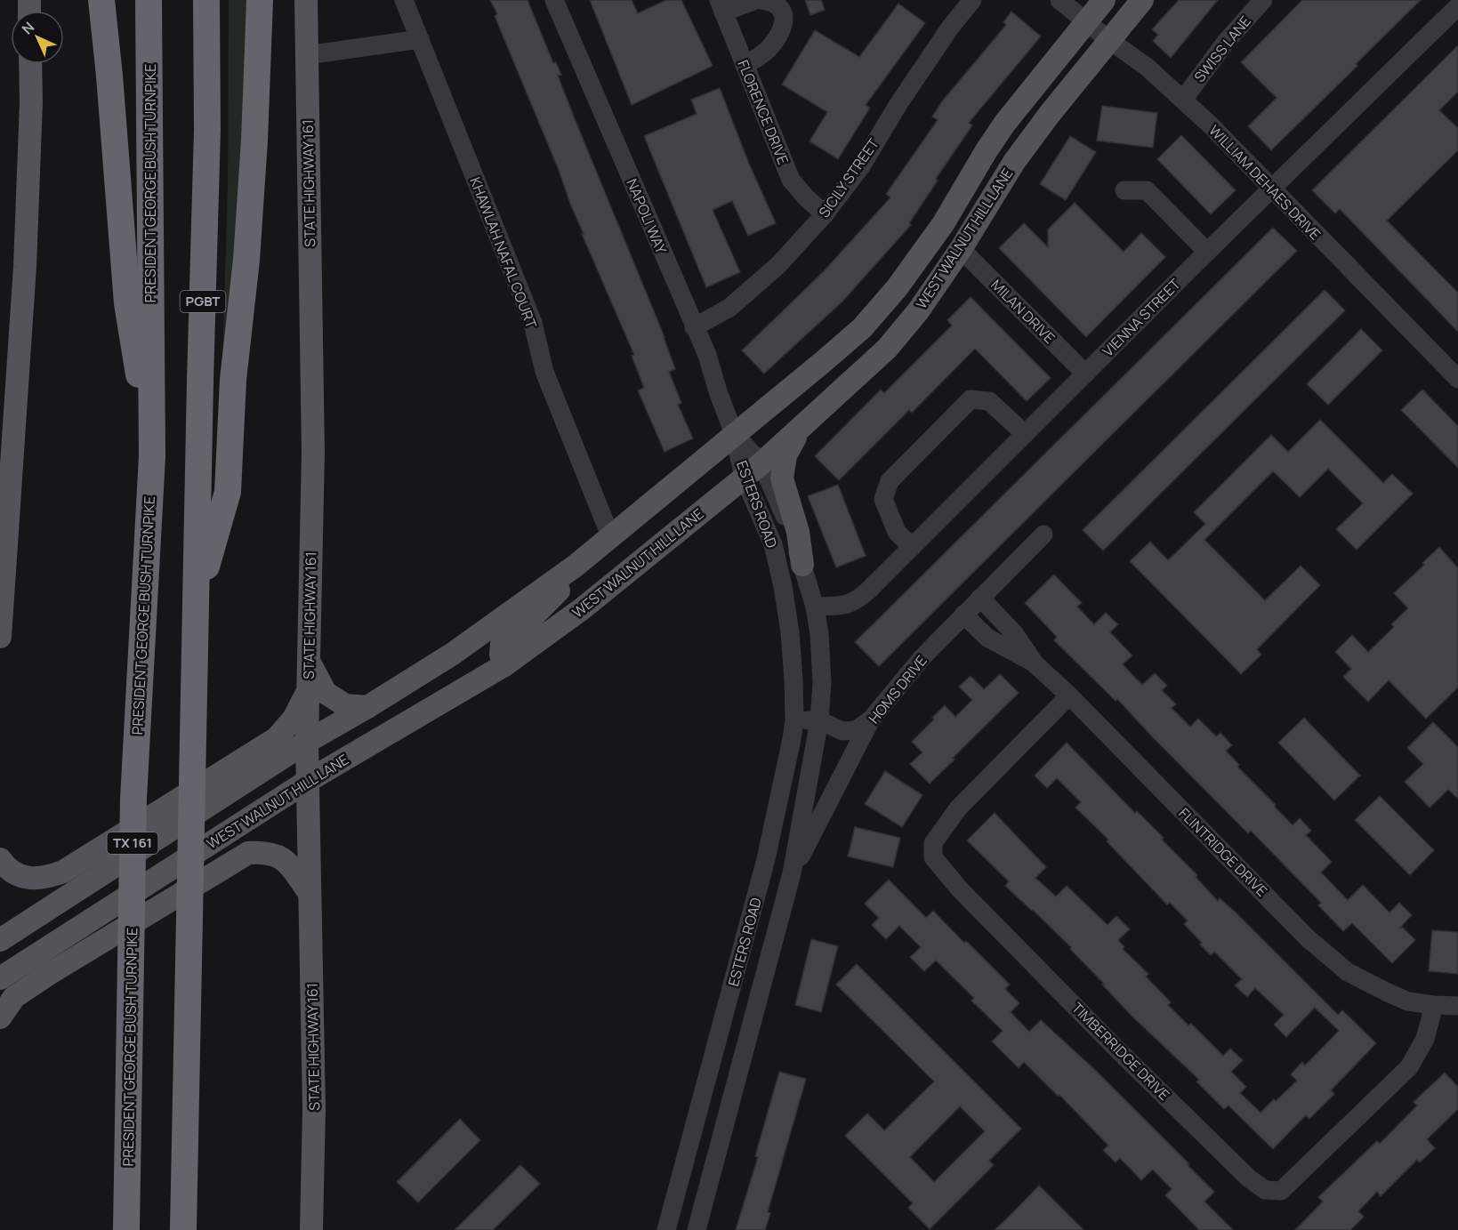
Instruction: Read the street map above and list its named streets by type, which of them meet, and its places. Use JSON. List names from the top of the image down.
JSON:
{
  "streets": {
    "highway": ["PRESIDENT GEORGE BUSH TURNPIKE", "PGBT", "TX 161"],
    "main road": ["STATE HIGHWAY 161", "WEST WALNUT HILL LANE"],
    "street": [
      "SWISS LANE",
      "FLORENCE DRIVE",
      "SICILY STREET",
      "WILLIAM DEHAES DRIVE",
      "NAPOLI WAY",
      "KHAWLAH NAFAL COURT",
      "MILAN DRIVE",
      "VIENNA STREET",
      "ESTERS ROAD",
      "HOMS DRIVE",
      "FLINTRIDGE DRIVE",
      "TIMBERRIDGE DRIVE"
    ]
  },
  "crossings": [
    ["SWISS LANE", "WILLIAM DEHAES DRIVE"],
    ["FLORENCE DRIVE", "SICILY STREET"],
    ["SICILY STREET", "NAPOLI WAY"],
    ["WILLIAM DEHAES DRIVE", "WEST WALNUT HILL LANE"],
    ["WILLIAM DEHAES DRIVE", "VIENNA STREET"],
    ["STATE HIGHWAY 161", "WEST WALNUT HILL LANE"],
    ["NAPOLI WAY", "WEST WALNUT HILL LANE"],
    ["NAPOLI WAY", "ESTERS ROAD"],
    ["WEST WALNUT HILL LANE", "KHAWLAH NAFAL COURT"],
    ["WEST WALNUT HILL LANE", "MILAN DRIVE"],
    ["WEST WALNUT HILL LANE", "ESTERS ROAD"],
    ["MILAN DRIVE", "VIENNA STREET"],
    ["VIENNA STREET", "ESTERS ROAD"],
    ["ESTERS ROAD", "HOMS DRIVE"],
    ["HOMS DRIVE", "FLINTRIDGE DRIVE"],
    ["FLINTRIDGE DRIVE", "TIMBERRIDGE DRIVE"]
  ],
  "north": "top left"
}
